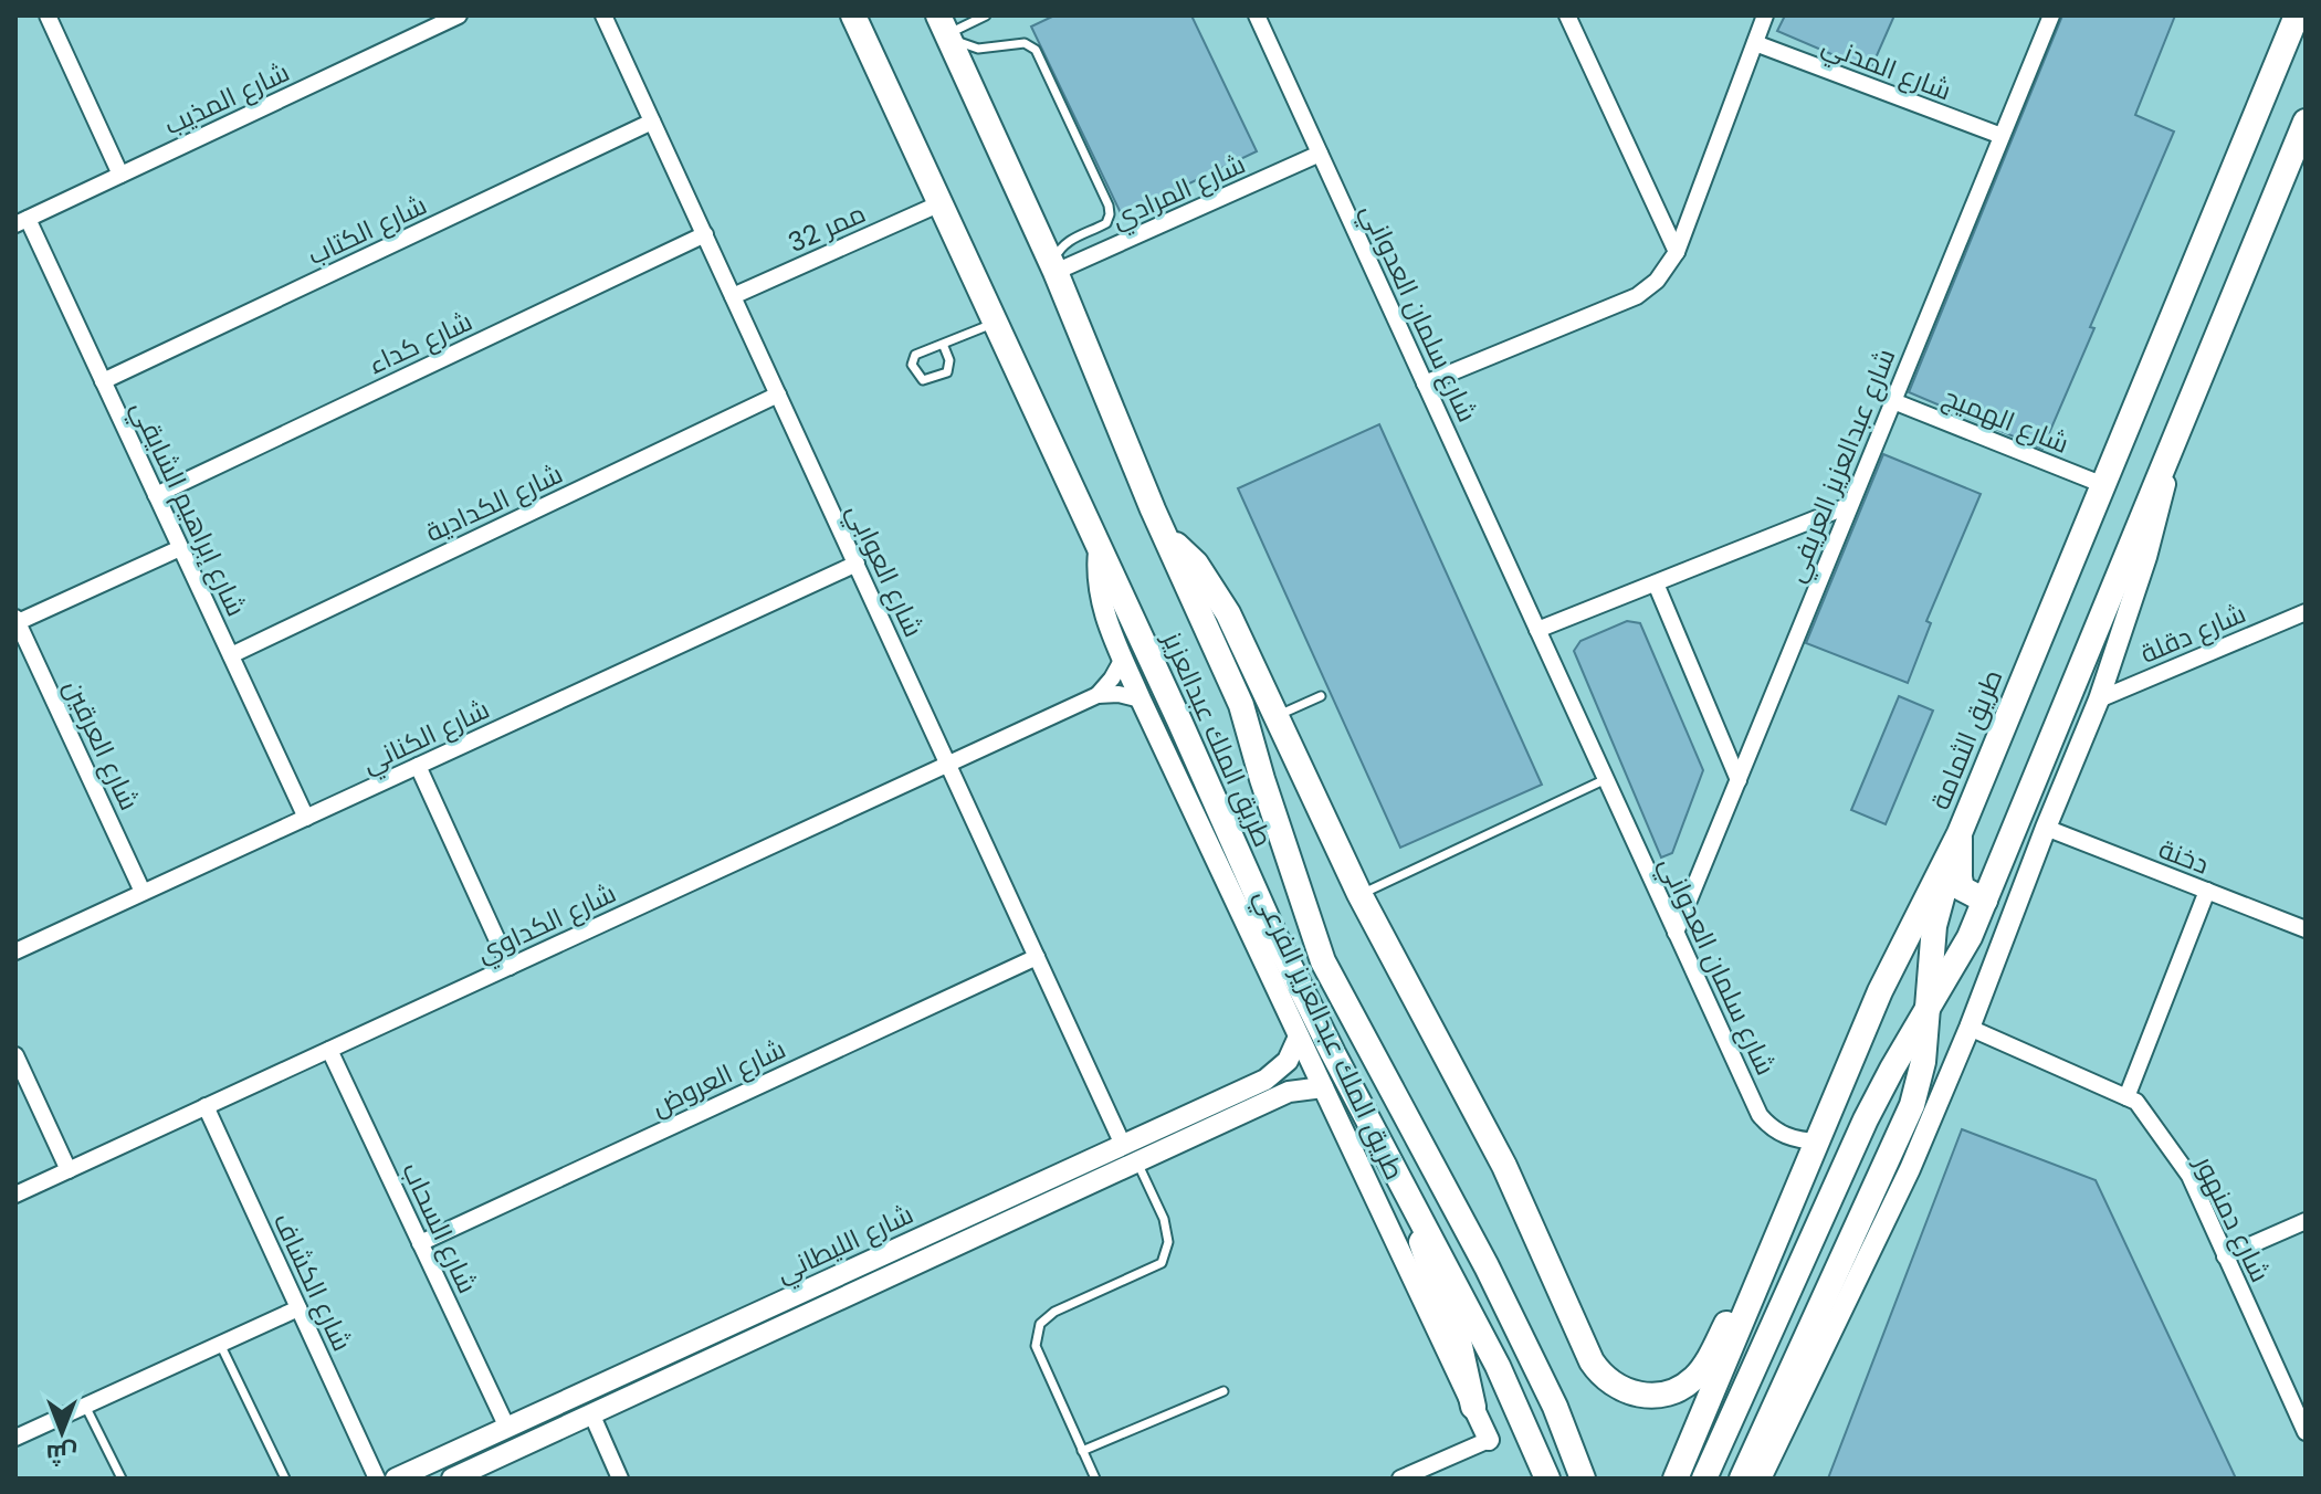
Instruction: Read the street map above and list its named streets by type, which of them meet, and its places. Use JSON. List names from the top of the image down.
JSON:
{
  "streets": {
    "main road": ["طريق الملك عبدالعزيز", "طريق الثمامة"],
    "street": [
      "شارع المدني",
      "شارع المذيب",
      "شارع المرادي",
      "ممر 32",
      "شارع الكتاب",
      "شارع سلمان العدواني",
      "شارع كداء",
      "شارع الهميج",
      "شارع عبدالعزيز العريفي",
      "شارع الكدادية",
      "شارع إبراهيم الشايقي",
      "شارع العوابي",
      "شارع دقلة",
      "شارع الكناني",
      "شارع العرقين",
      "دخنة",
      "شارع الكداوي",
      "طريق الملك عبدالعزيز الفرعي",
      "شارع العروض",
      "شارع دمنهور",
      "شارع السحاب",
      "شارع الليطاني",
      "شارع الكشاف"
    ]
  },
  "crossings": [
    ["شارع المدني", "شارع عبدالعزيز العريفي"],
    ["شارع المذيب", "شارع إبراهيم الشايقي"],
    ["شارع المرادي", "شارع سلمان العدواني"],
    ["شارع المرادي", "طريق الملك عبدالعزيز"],
    ["ممر 32", "شارع العوابي"],
    ["ممر 32", "طريق الملك عبدالعزيز"],
    ["شارع الكتاب", "شارع إبراهيم الشايقي"],
    ["شارع الكتاب", "شارع العوابي"],
    ["شارع سلمان العدواني", "شارع عبدالعزيز العريفي"],
    ["شارع سلمان العدواني", "طريق الثمامة"],
    ["شارع كداء", "شارع إبراهيم الشايقي"],
    ["شارع كداء", "شارع العوابي"],
    ["شارع الهميج", "شارع عبدالعزيز العريفي"],
    ["شارع الهميج", "طريق الثمامة"],
    ["شارع الكدادية", "شارع إبراهيم الشايقي"],
    ["شارع الكدادية", "شارع العوابي"],
    ["شارع إبراهيم الشايقي", "شارع الكناني"],
    ["شارع العوابي", "شارع الكناني"],
    ["شارع العوابي", "شارع الكداوي"],
    ["شارع العوابي", "شارع العروض"],
    ["شارع العوابي", "شارع الليطاني"],
    ["شارع الكناني", "شارع العرقين"],
    ["طريق الملك عبدالعزيز", "طريق الملك عبدالعزيز الفرعي"],
    ["شارع الكداوي", "شارع السحاب"],
    ["شارع الكداوي", "شارع الكشاف"],
    ["طريق الملك عبدالعزيز الفرعي", "شارع الليطاني"],
    ["شارع العروض", "شارع السحاب"],
    ["شارع السحاب", "شارع الليطاني"]
  ],
  "north": "bottom"
}
